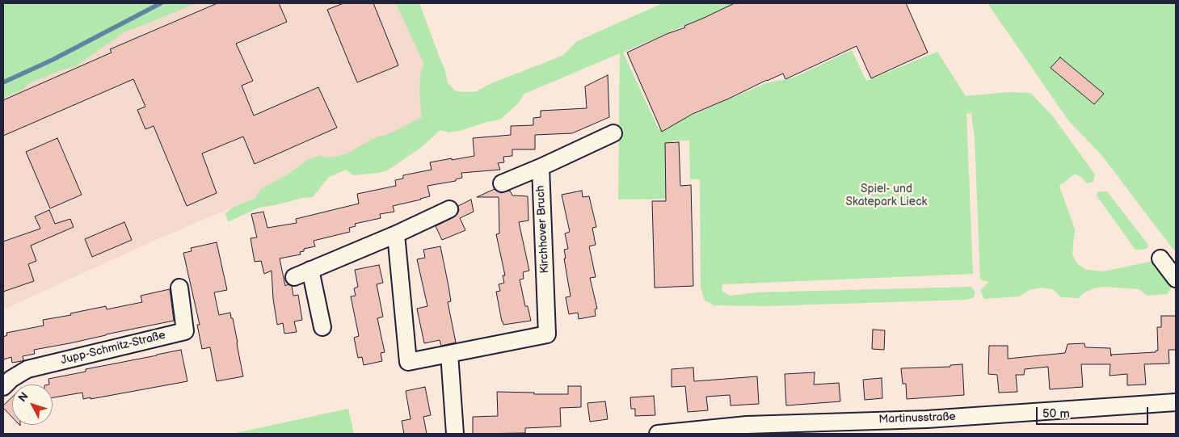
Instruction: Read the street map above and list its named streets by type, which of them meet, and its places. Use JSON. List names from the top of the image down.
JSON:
{
  "streets": {
    "street": ["Kirchhover Bruch", "Jupp-Schmitz-Straße", "Martinusstraße"]
  },
  "parks": ["Spiel- und Skatepark Lieck"],
  "scale_bar": "50 m",
  "north": "top left"
}
